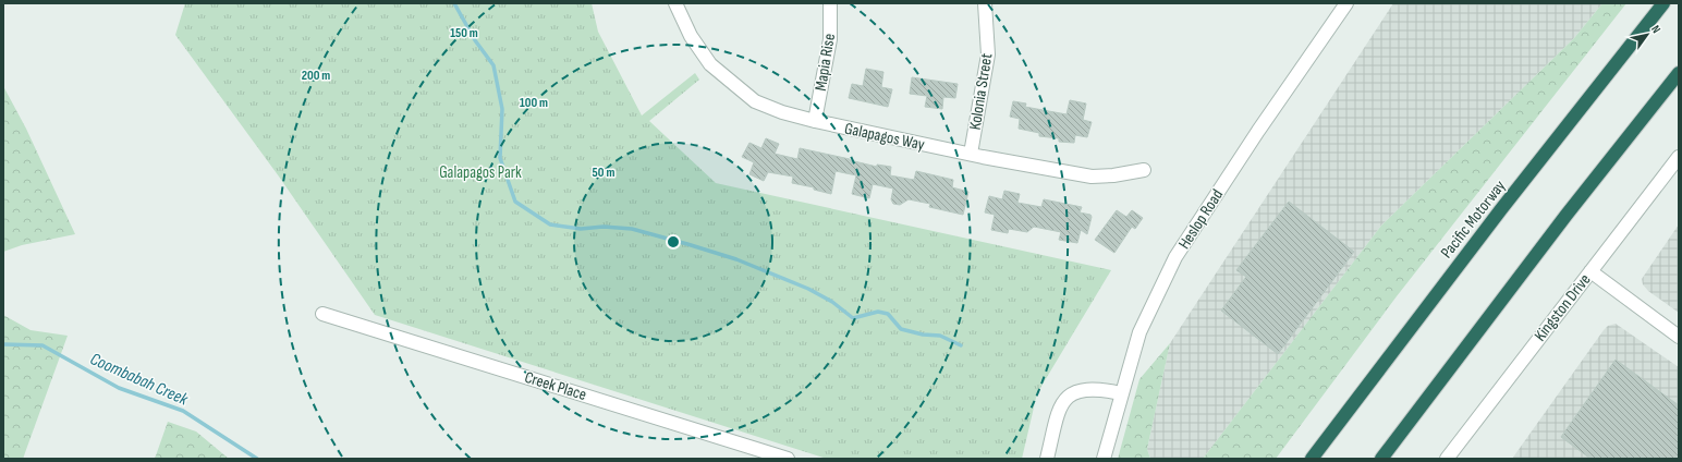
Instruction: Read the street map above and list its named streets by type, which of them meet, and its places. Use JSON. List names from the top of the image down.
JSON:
{
  "streets": {
    "highway": ["Pacific Motorway"],
    "street": [
      "Mapia Rise",
      "Kolonia Street",
      "Galapagos Way",
      "Heslop Road",
      "Kingston Drive",
      "Creek Place"
    ]
  },
  "crossings": [
    ["Mapia Rise", "Galapagos Way"],
    ["Kolonia Street", "Galapagos Way"]
  ],
  "water": ["Coombabah Creek"],
  "parks": ["Galapagos Park"],
  "north": "top right",
  "rings": [
    "150 m",
    "200 m",
    "100 m",
    "50 m"
  ]
}
